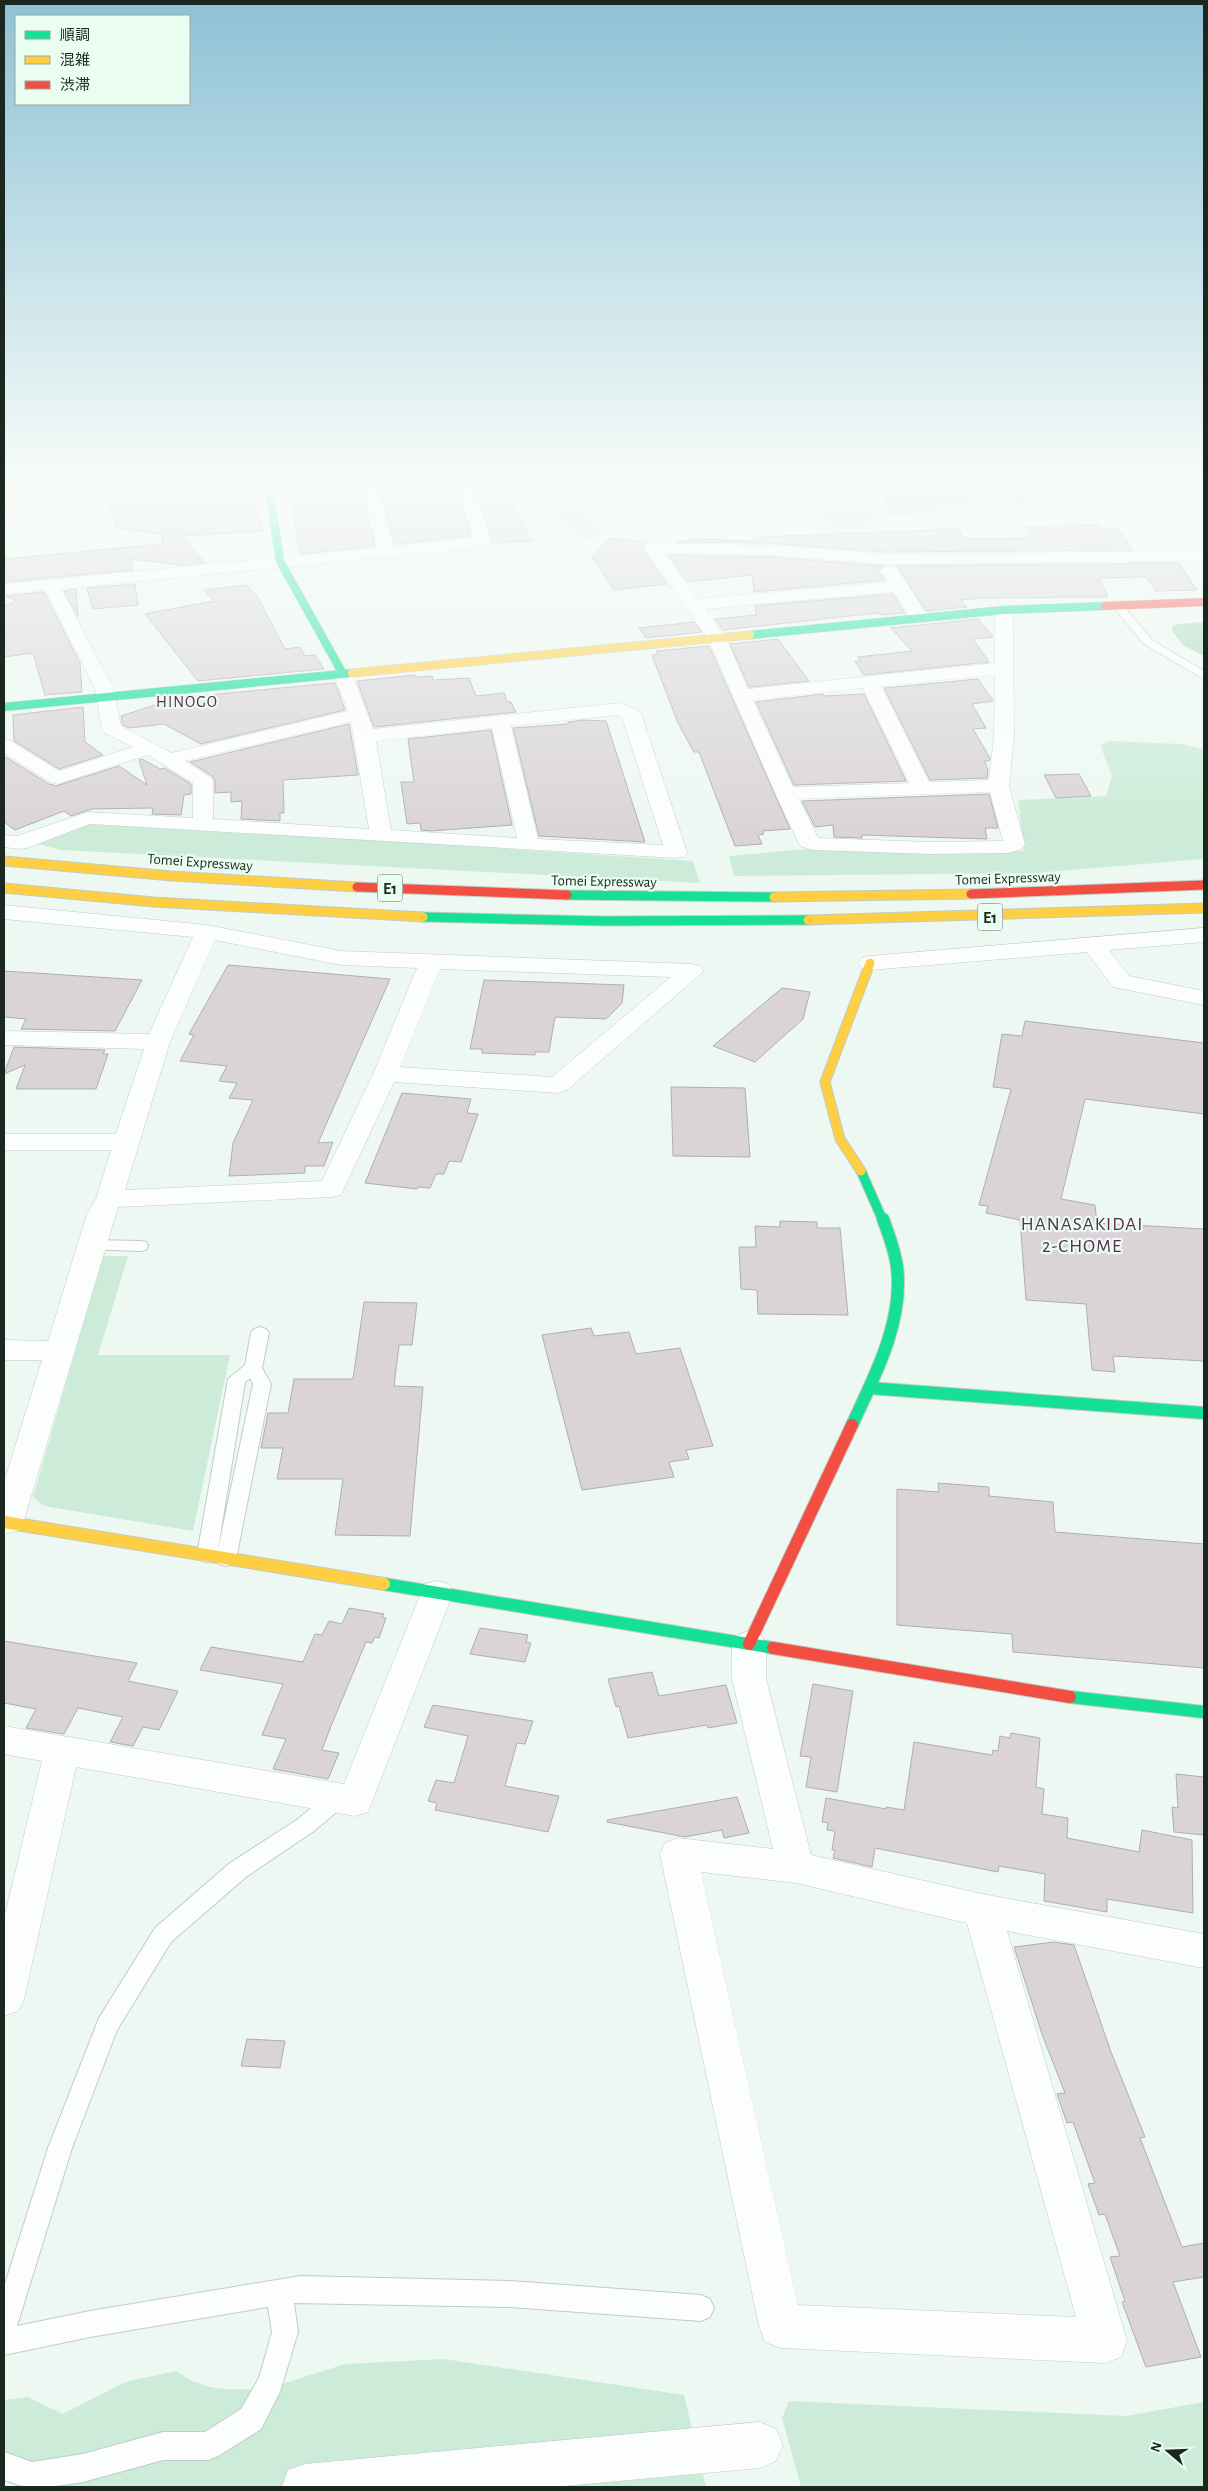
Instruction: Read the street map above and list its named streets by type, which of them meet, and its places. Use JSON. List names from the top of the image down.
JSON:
{
  "streets": {
    "main road": ["Tomei Expressway", "E1"]
  },
  "districts": ["HINOGO", "HANASAKIDAI 2-CHOME"],
  "legend": ["順調", "混雑", "渋滞"],
  "north": "left"
}
